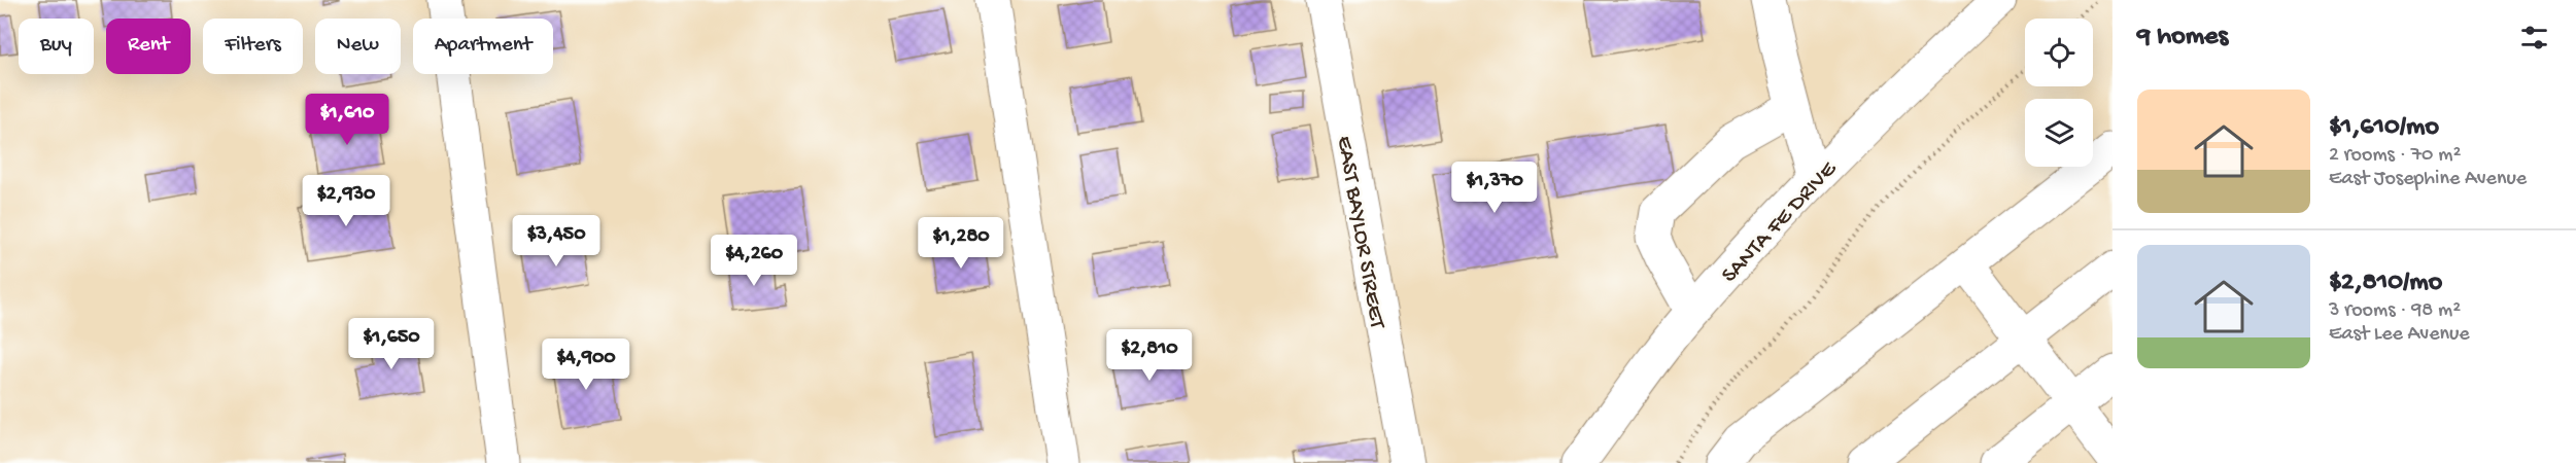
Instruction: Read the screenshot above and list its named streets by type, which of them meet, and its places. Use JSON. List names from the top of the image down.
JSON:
{
  "streets": {
    "street": ["SANTA FE DRIVE", "EAST BAYLOR STREET"]
  },
  "page": {
    "heading": "9 homes",
    "chip": [
      "Buy",
      "Rent",
      "Filters",
      "New",
      "Apartment"
    ],
    "list": [
      {
        "name": "$1,610/mo",
        "note": "2 rooms · 70 m² · East Josephine Avenue"
      },
      {
        "name": "$2,810/mo",
        "note": "3 rooms · 98 m² · East Lee Avenue"
      }
    ],
    "price": [
      "$1,610",
      "$1,370",
      "$2,930",
      "$3,450",
      "$1,280",
      "$4,260",
      "$1,650",
      "$2,810",
      "$4,900"
    ]
  }
}
